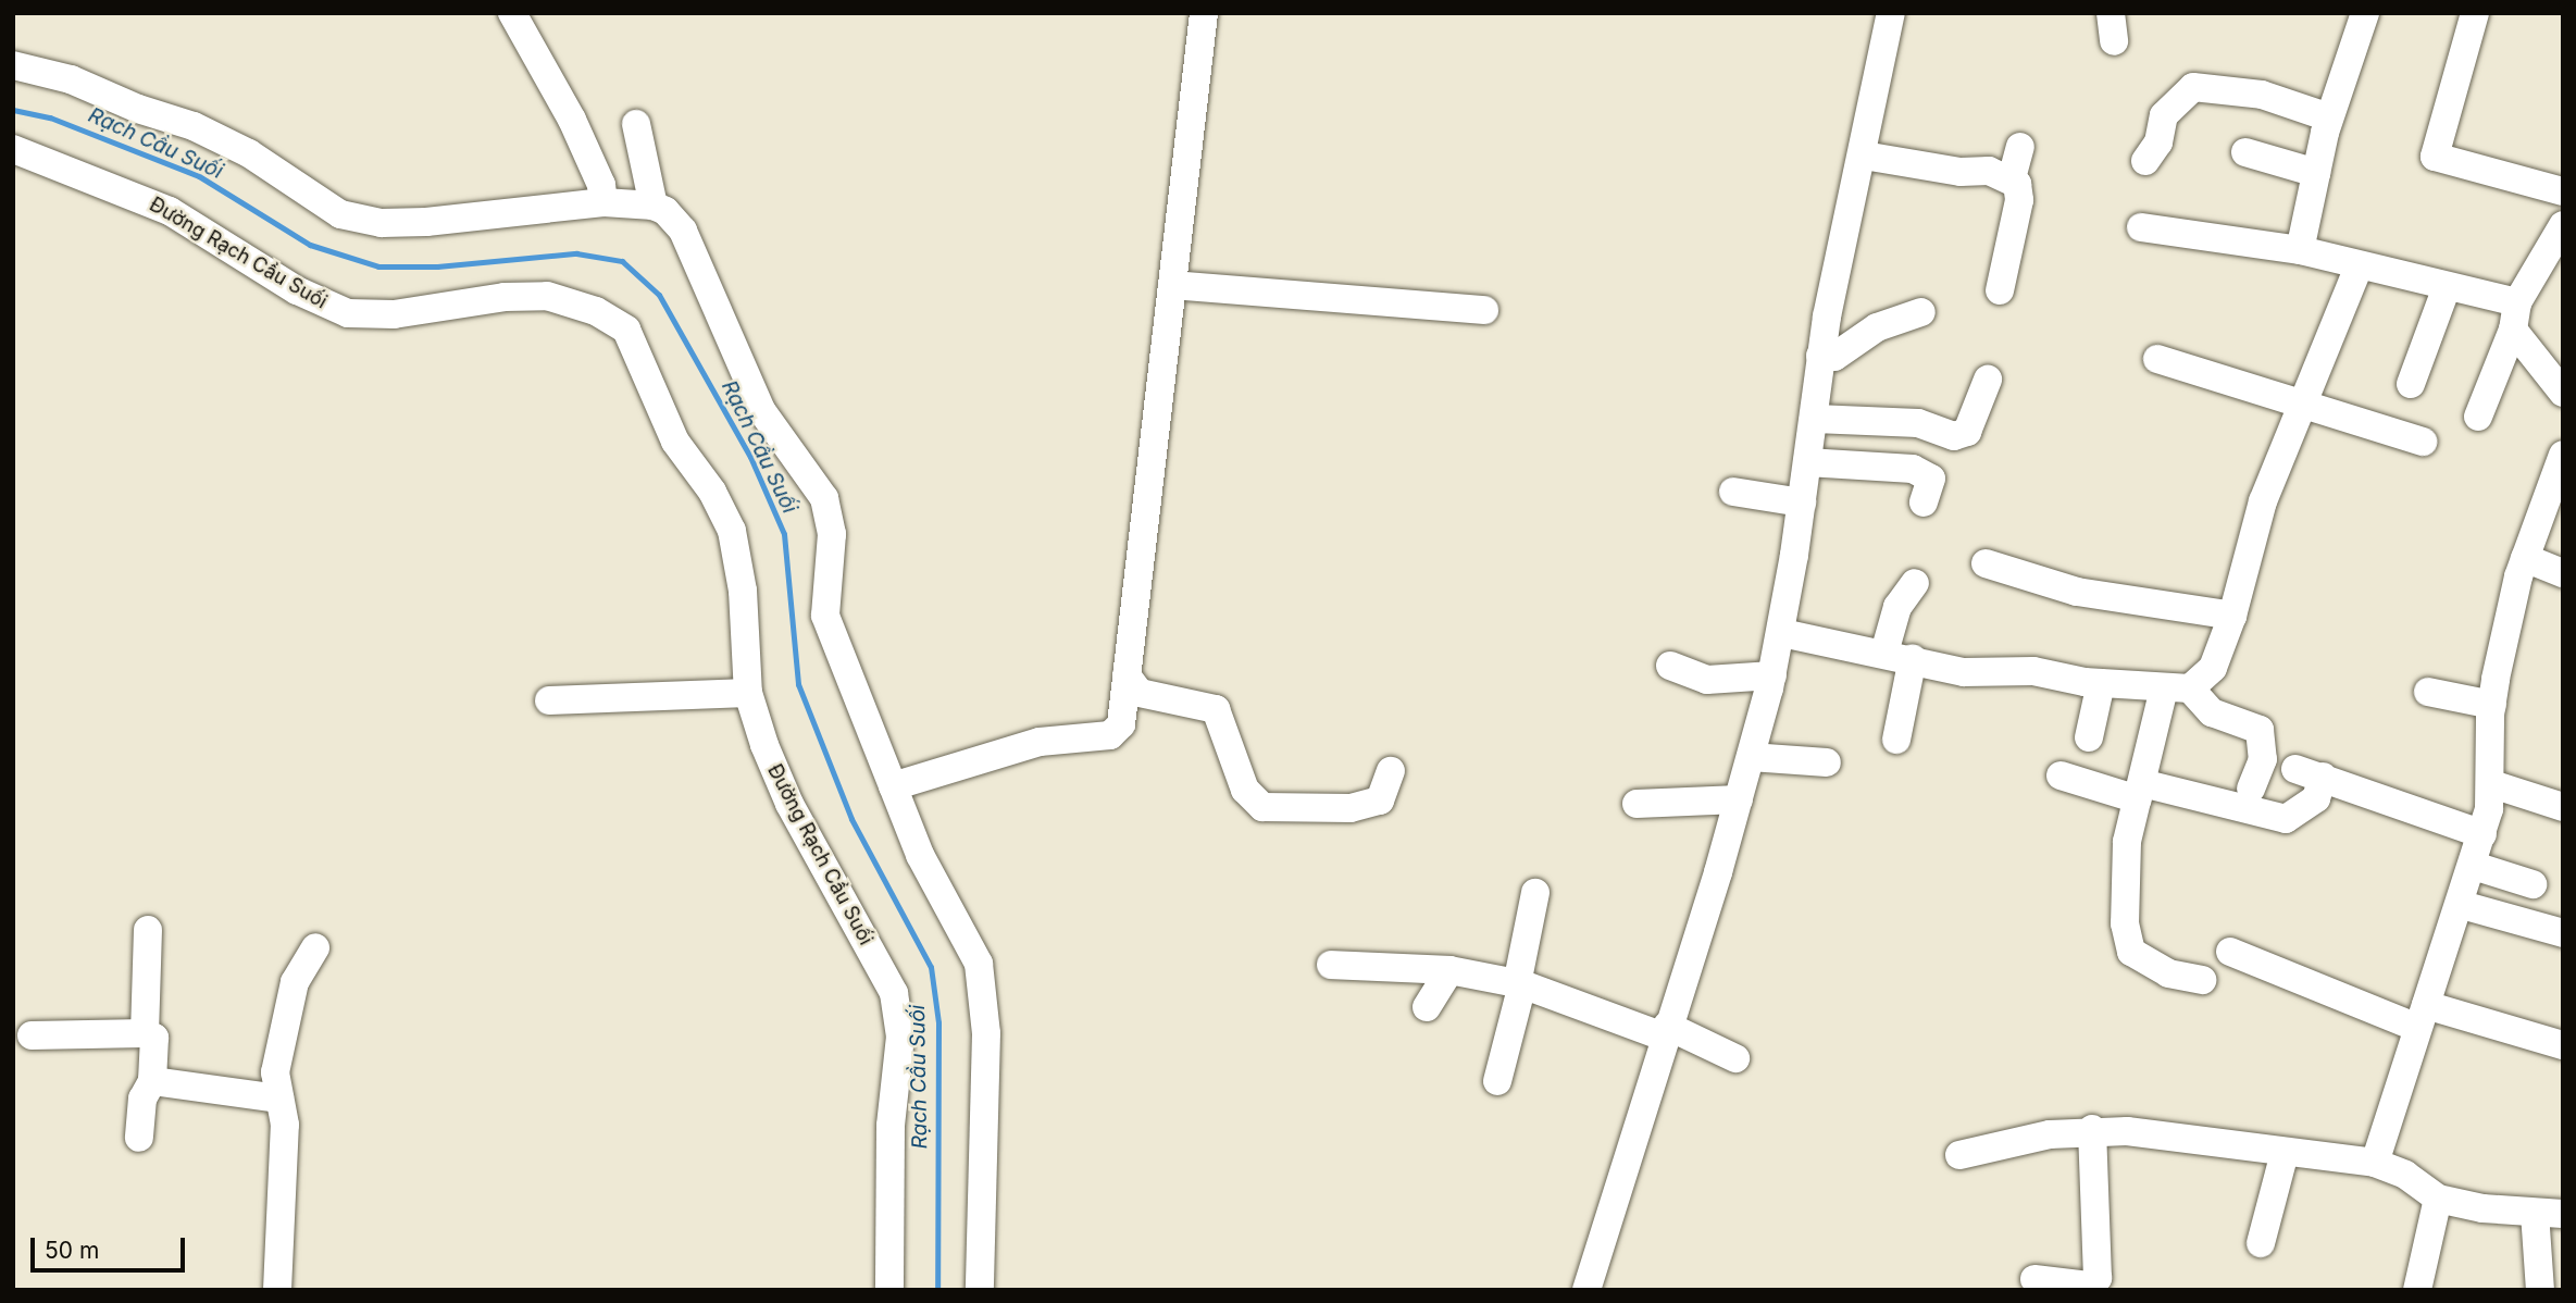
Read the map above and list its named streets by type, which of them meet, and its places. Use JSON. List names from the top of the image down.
{
  "streets": {
    "street": ["Đường Rạch Cầu Suối"]
  },
  "water": ["Rạch Cầu Suối"],
  "scale_bar": "50 m"
}
